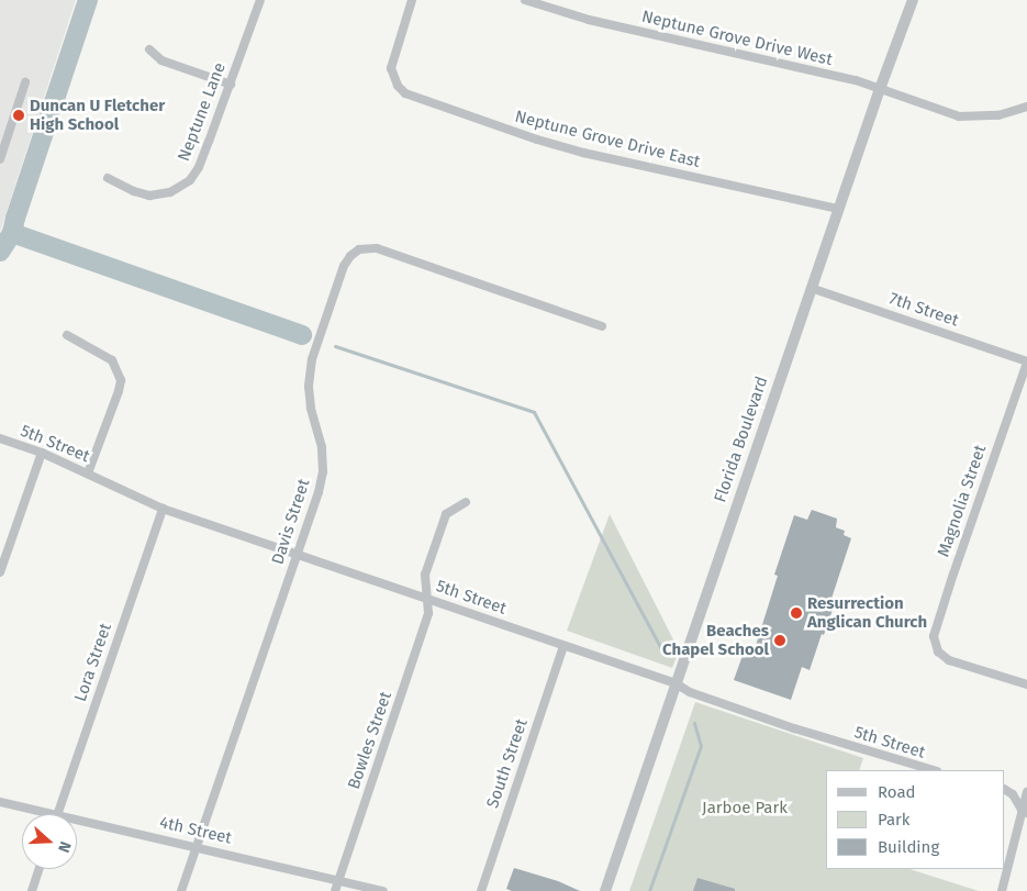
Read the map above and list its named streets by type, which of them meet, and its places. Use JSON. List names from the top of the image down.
{
  "streets": {
    "street": [
      "Neptune Grove Drive West",
      "Neptune Lane",
      "Neptune Grove Drive East",
      "7th Street",
      "Florida Boulevard",
      "5th Street",
      "Magnolia Street",
      "Davis Street",
      "Lora Street",
      "Bowles Street",
      "South Street",
      "4th Street"
    ]
  },
  "crossings": [
    ["Neptune Grove Drive West", "Florida Boulevard"],
    ["Neptune Grove Drive East", "Florida Boulevard"],
    ["7th Street", "Florida Boulevard"],
    ["7th Street", "Magnolia Street"],
    ["Florida Boulevard", "5th Street"],
    ["5th Street", "Davis Street"],
    ["5th Street", "Lora Street"],
    ["5th Street", "Bowles Street"],
    ["5th Street", "South Street"],
    ["Davis Street", "4th Street"],
    ["Bowles Street", "4th Street"]
  ],
  "parks": ["Jarboe Park"],
  "places": ["Duncan U Fletcher High School", "Resurrection Anglican Church", "Beaches Chapel School"],
  "legend": ["Road", "Park", "Building"],
  "north": "right"
}
